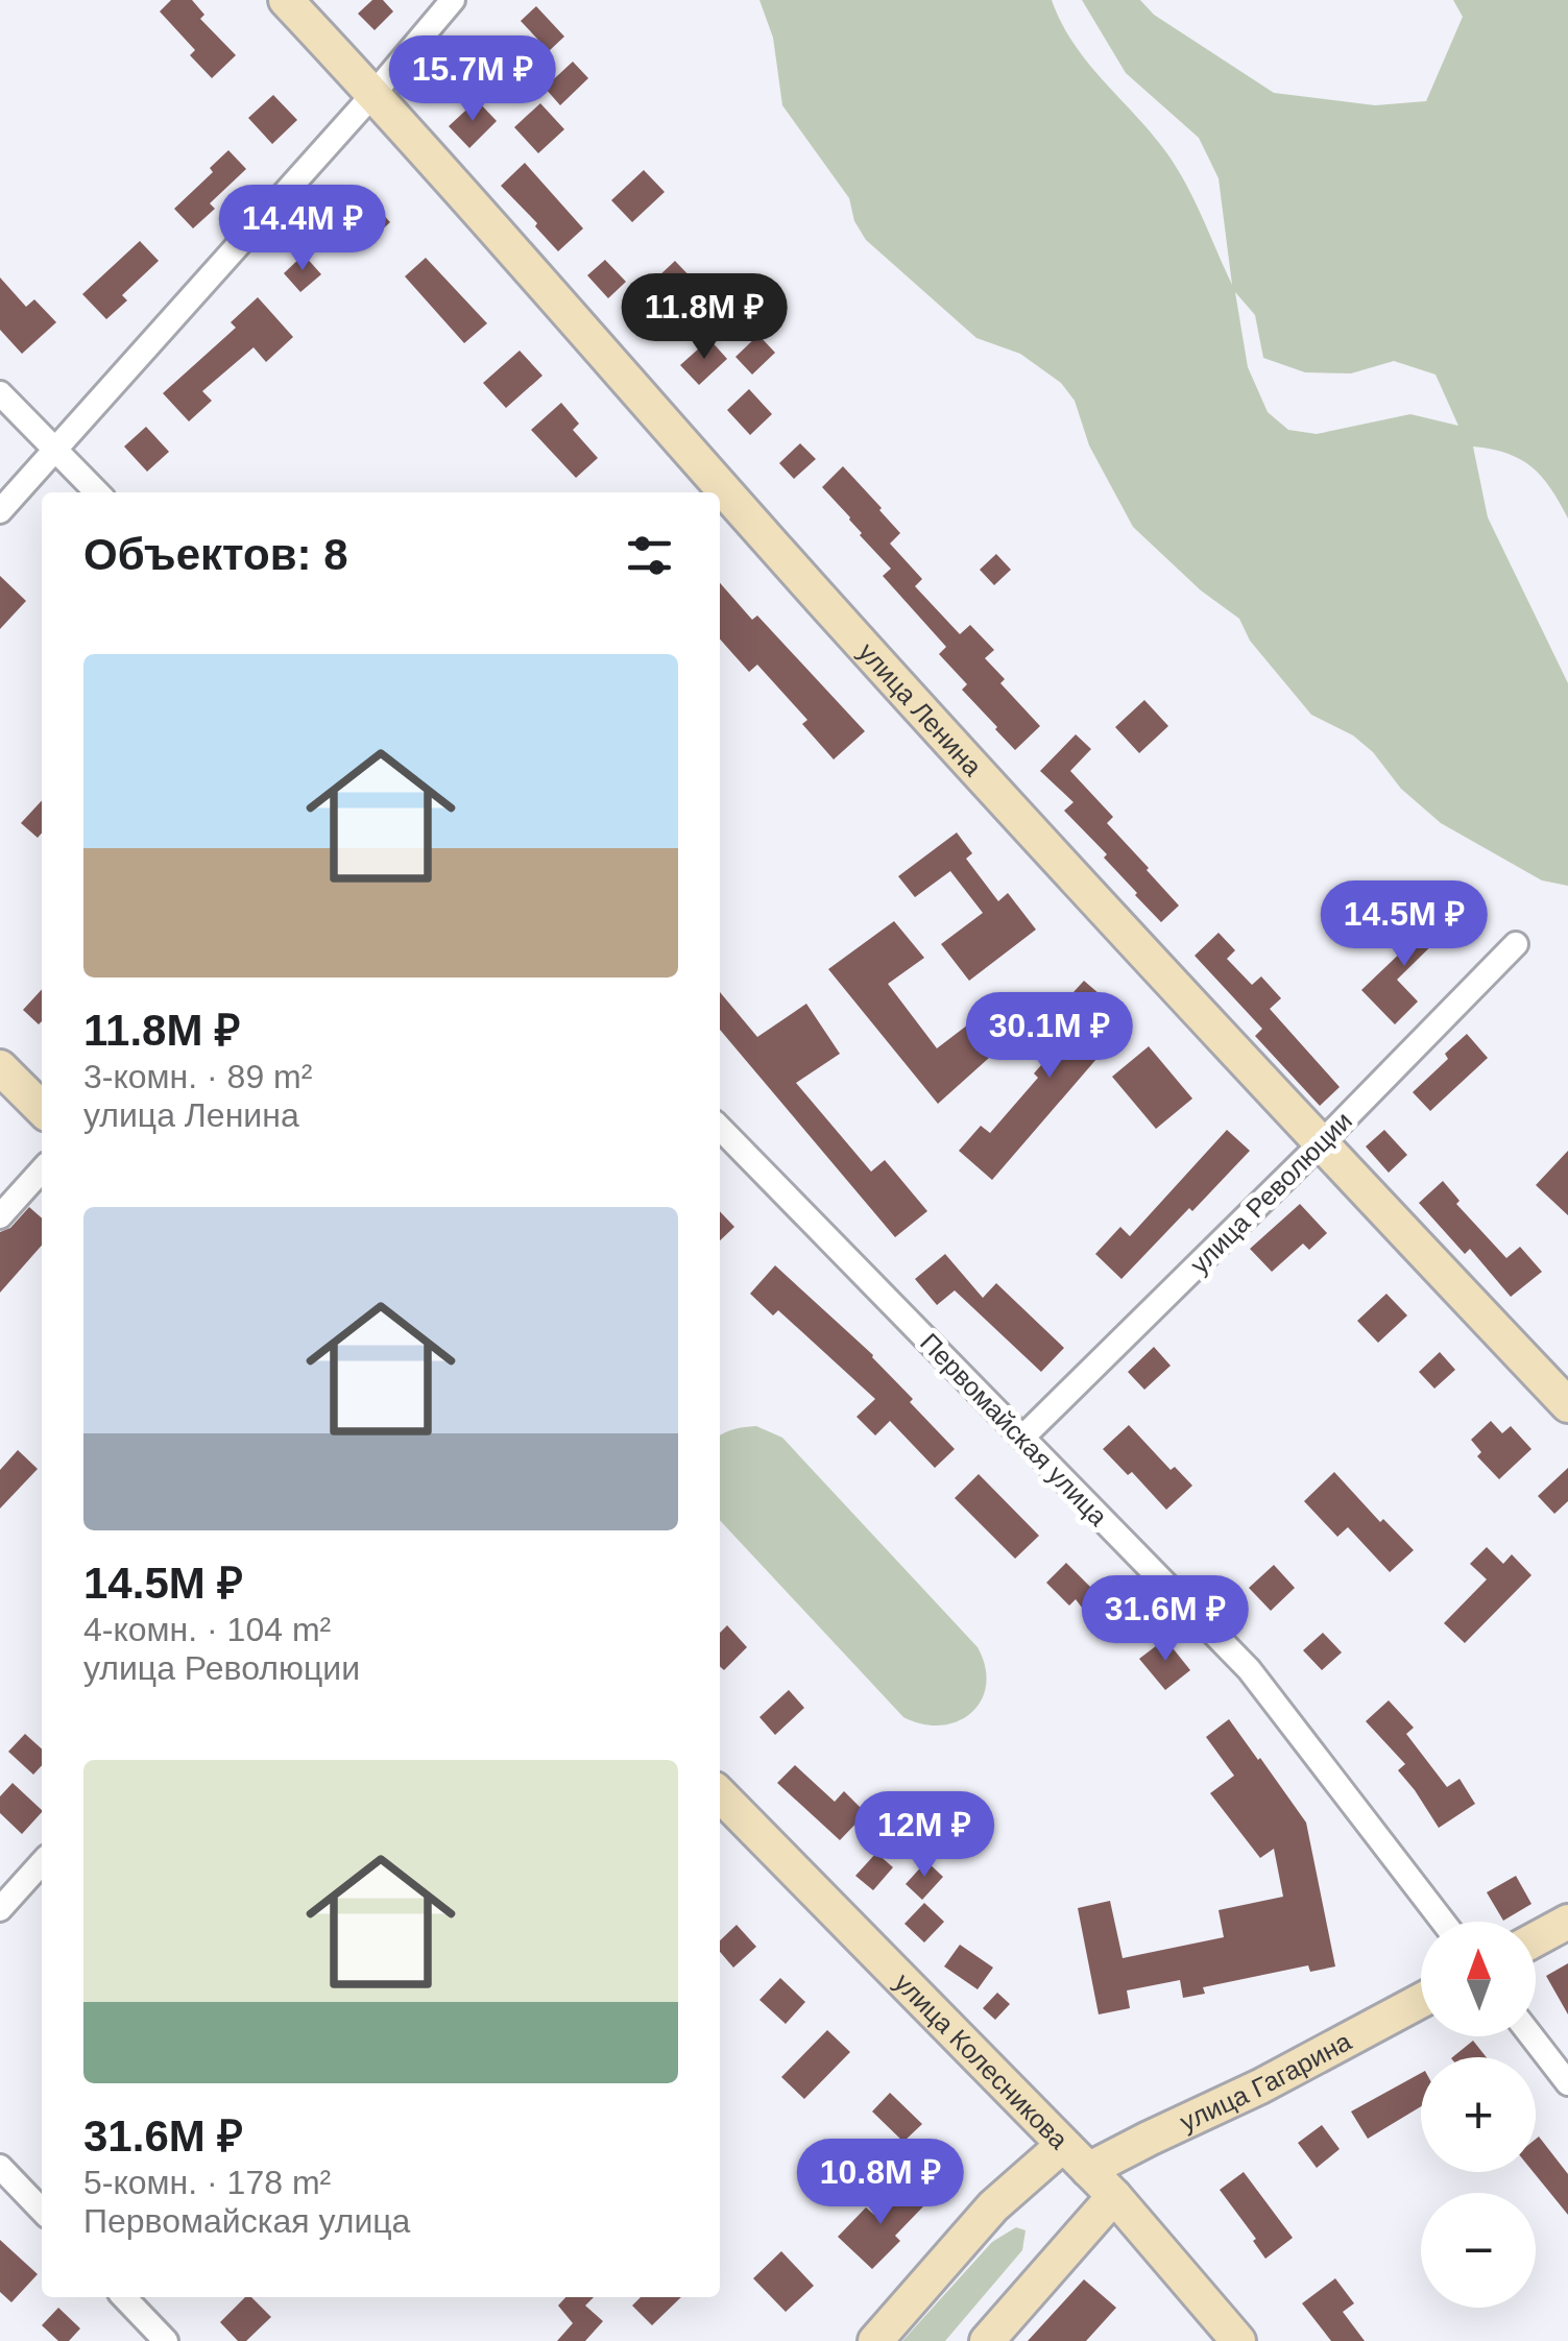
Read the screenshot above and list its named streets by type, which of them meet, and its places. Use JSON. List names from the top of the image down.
{
  "streets": {
    "street": [
      "улица Ленина",
      "улица Революции",
      "Первомайская улица",
      "улица Колесникова",
      "улица Гагарина"
    ]
  },
  "crossings": [
    ["улица Ленина", "улица Революции"],
    ["улица Революции", "Первомайская улица"],
    ["улица Колесникова", "улица Гагарина"]
  ],
  "north": "top",
  "page": {
    "price": [
      "15.7M ₽",
      "14.4M ₽",
      "11.8M ₽",
      "14.5M ₽",
      "30.1M ₽",
      "31.6M ₽",
      "12M ₽",
      "10.8M ₽"
    ],
    "heading": "Объектов: 8",
    "list": [
      {
        "name": "11.8M ₽",
        "note": "3-комн. · 89 m² · улица Ленина"
      },
      {
        "name": "14.5M ₽",
        "note": "4-комн. · 104 m² · улица Революции"
      },
      {
        "name": "31.6M ₽",
        "note": "5-комн. · 178 m² · Первомайская улица"
      }
    ],
    "map_buttons": ["+", "−"]
  }
}
